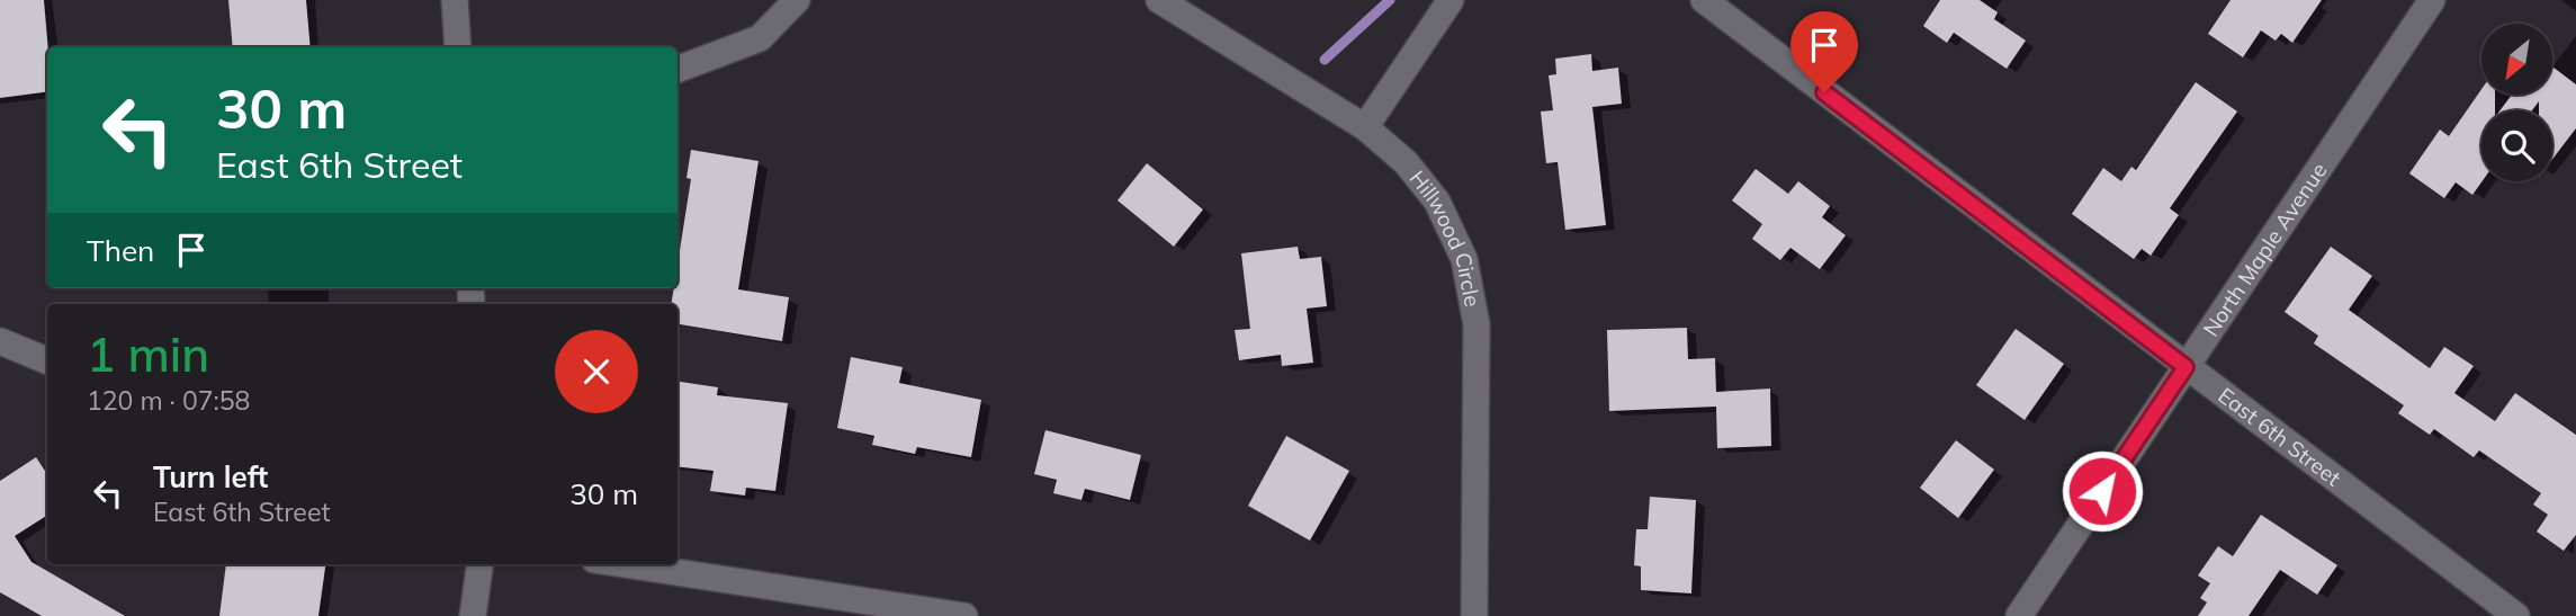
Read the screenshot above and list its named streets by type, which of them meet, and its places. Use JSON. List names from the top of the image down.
{
  "streets": {
    "street": ["Hillwood Circle", "North Maple Avenue", "East 6th Street"]
  },
  "crossings": [
    ["North Maple Avenue", "East 6th Street"]
  ],
  "north": "bottom left",
  "page": {
    "turn": ["30 m", "East 6th Street"],
    "then": "Then",
    "heading": ["1 min", "120 m · 07:58"],
    "list": [
      {
        "name": "Turn left",
        "note": "East 6th Street",
        "value": "30 m"
      }
    ]
  }
}
